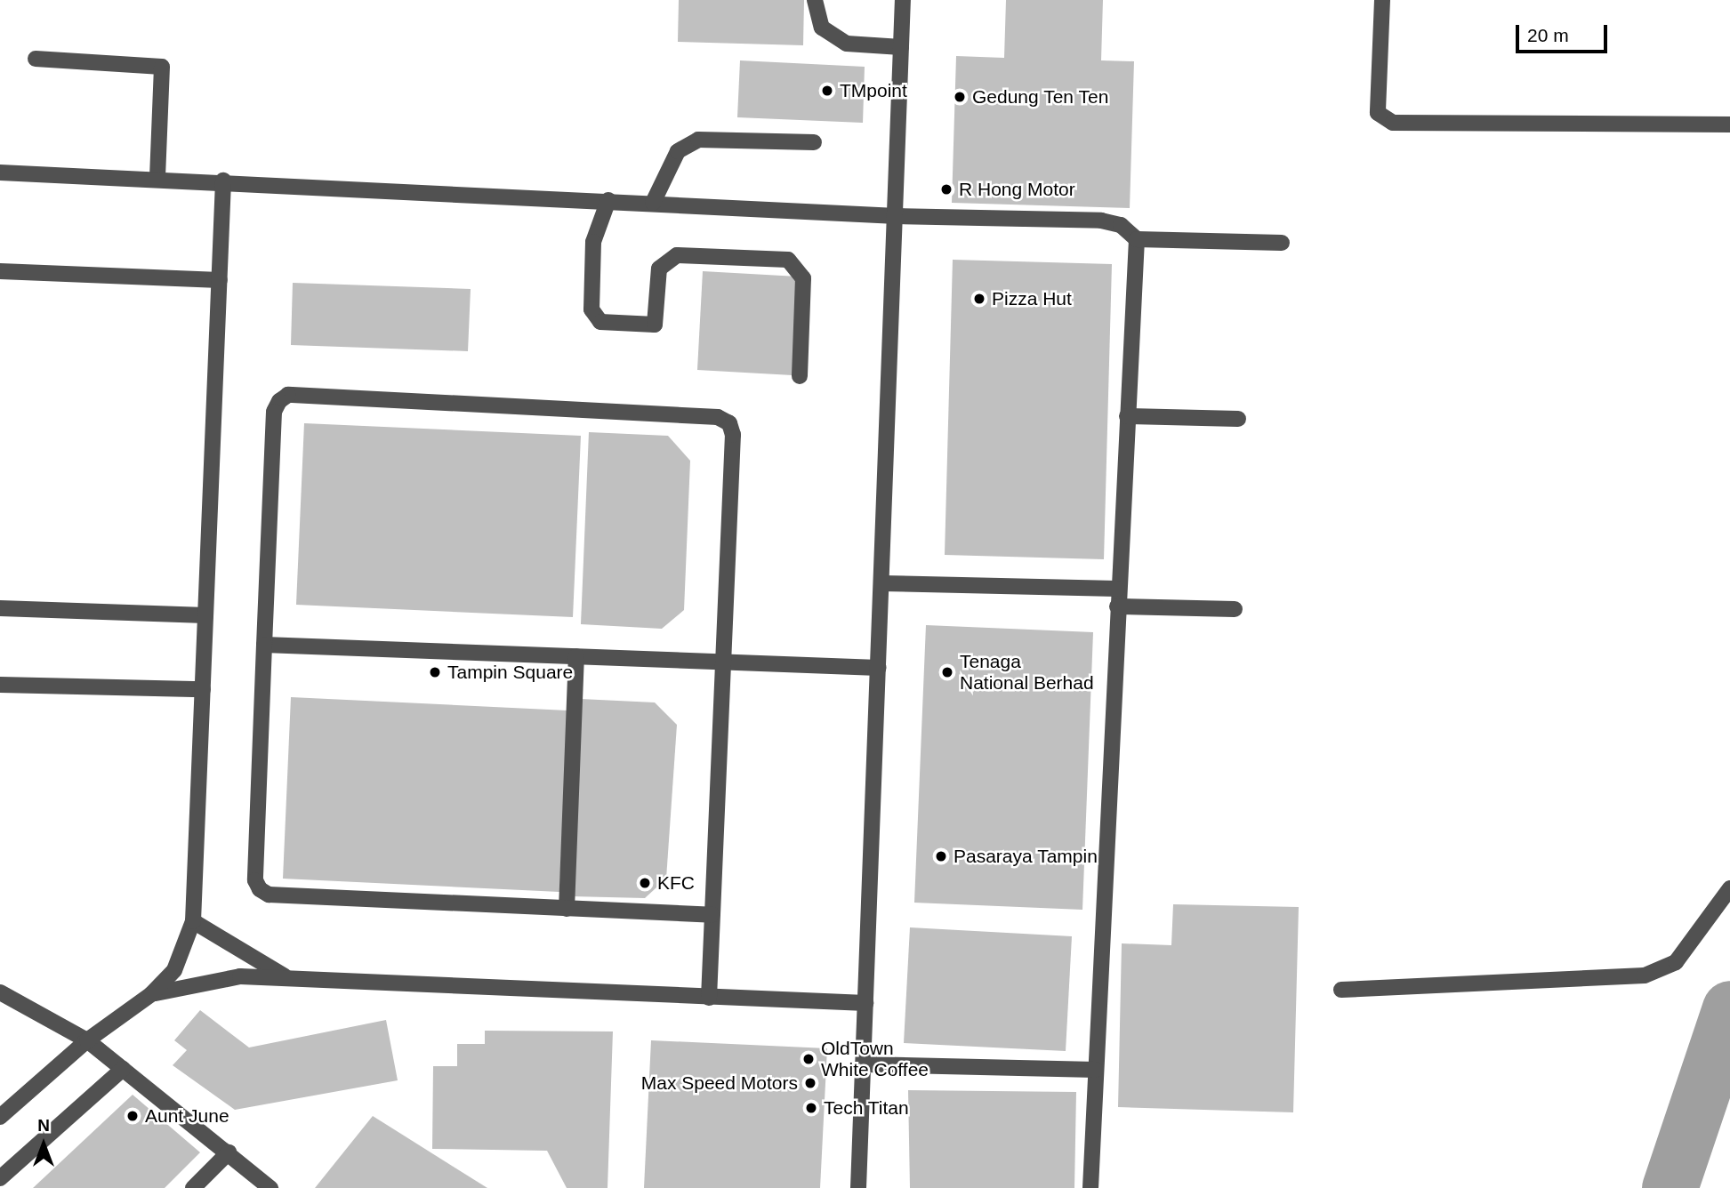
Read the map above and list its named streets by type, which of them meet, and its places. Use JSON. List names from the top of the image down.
{
  "places": [
    "TMpoint",
    "Gedung Ten Ten",
    "R Hong Motor",
    "Pizza Hut",
    "Tampin Square",
    "Tenaga National Berhad",
    "Pasaraya Tampin",
    "KFC",
    "OldTown White Coffee",
    "Max Speed Motors",
    "Tech Titan",
    "Aunt June"
  ],
  "scale_bar": "20 m",
  "north": "top"
}
